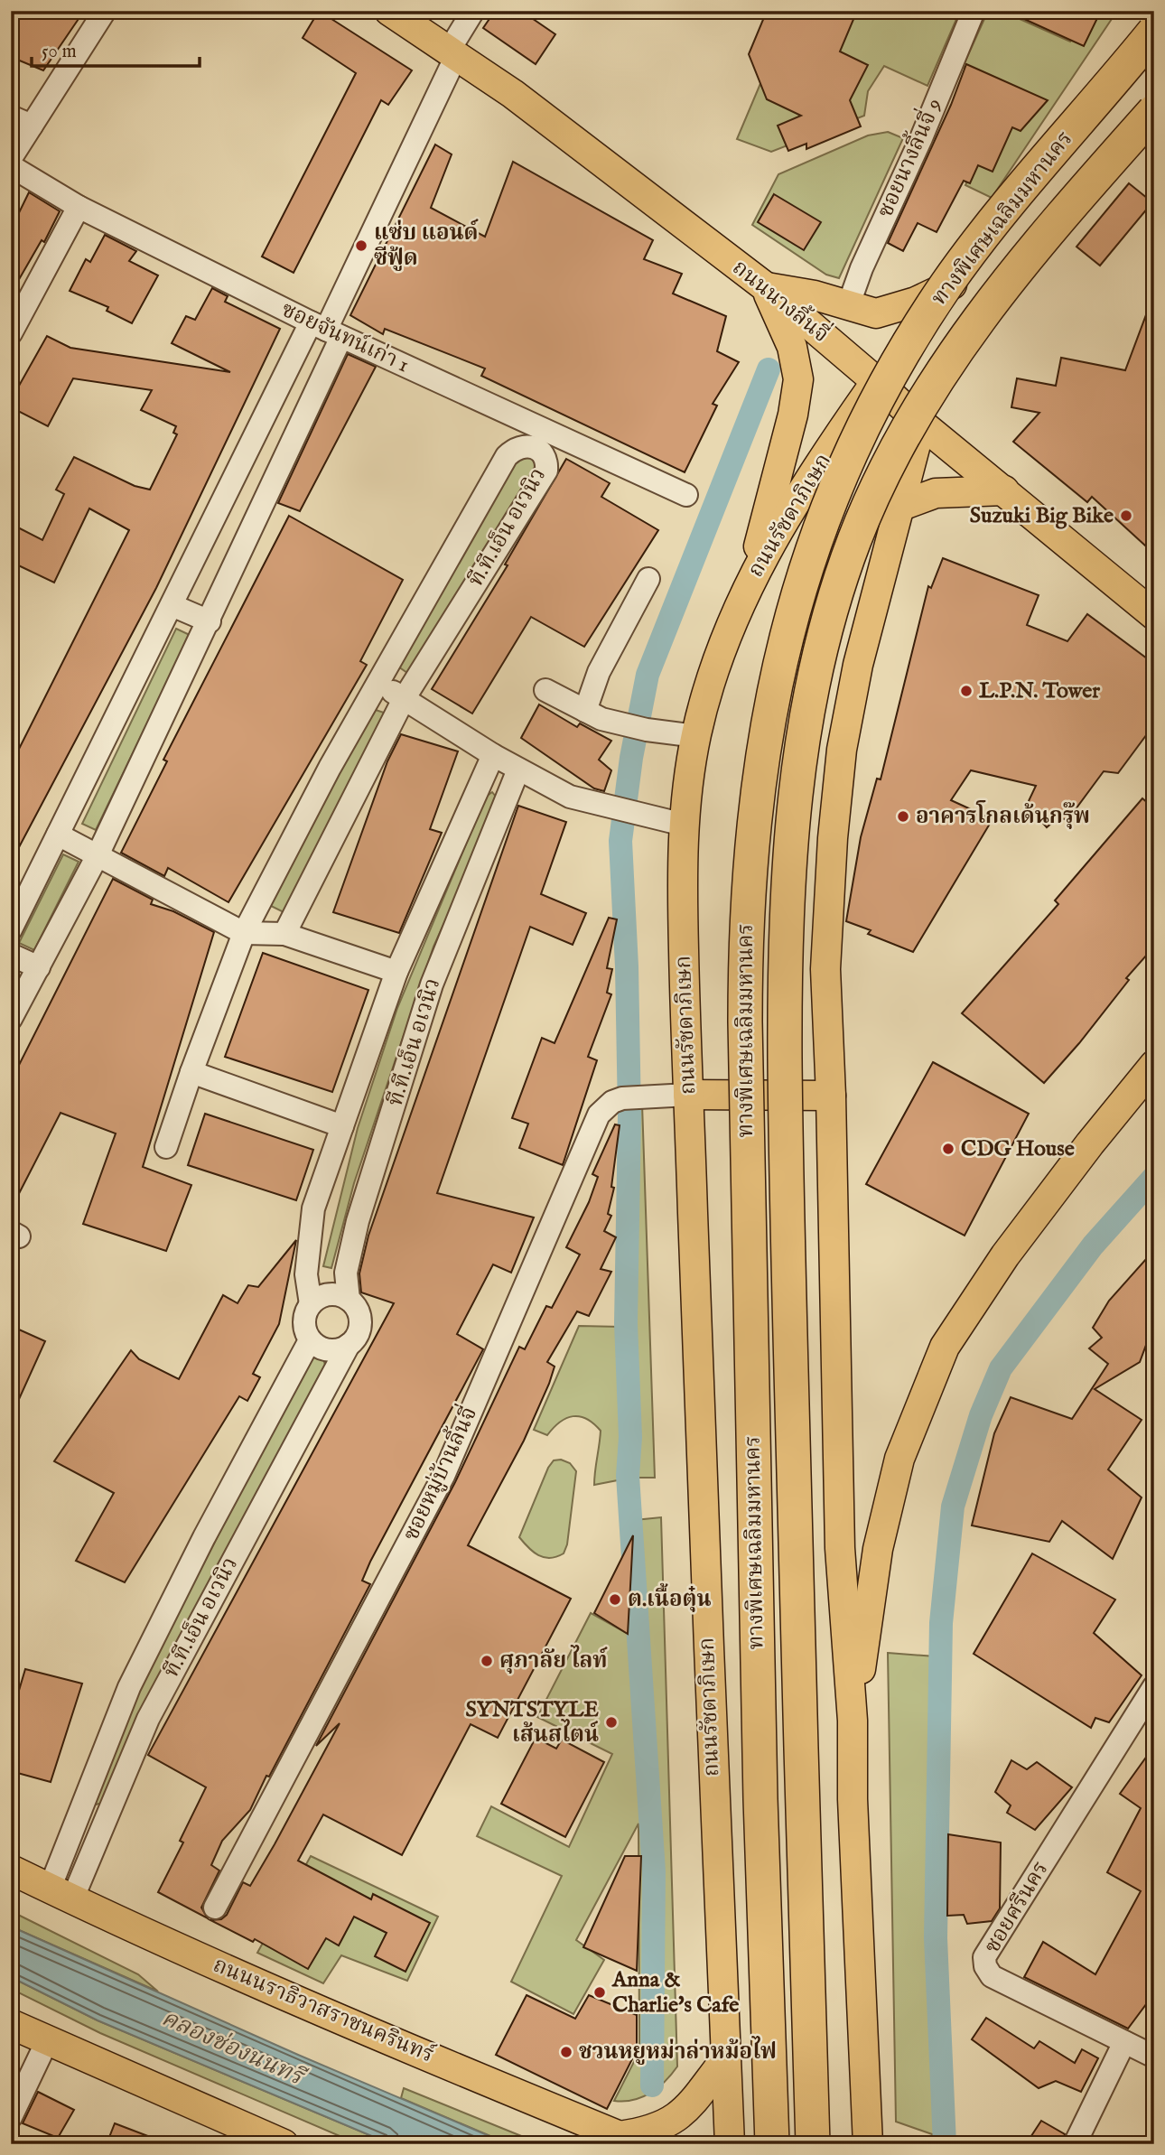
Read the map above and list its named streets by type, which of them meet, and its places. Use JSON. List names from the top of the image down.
{
  "streets": {
    "highway": ["ทางพิเศษเฉลิมมหานคร"],
    "main road": ["ถนนนางลิ้นจี่", "ถนนรัชดาภิเษก", "ถนนนราธิวาสราชนครินทร์"],
    "street": [
      "ซอยนางลิ้นจี่ 9",
      "ซอยจันทน์เก่า 1",
      "ที.ที.เอ็น อเวนิว",
      "ซอยหมู่บ้านลิ้นจี่",
      "ซอยศรีนคร"
    ]
  },
  "crossings": [
    ["ถนนนางลิ้นจี่", "ถนนรัชดาภิเษก"],
    ["ถนนรัชดาภิเษก", "ซอยหมู่บ้านลิ้นจี่"],
    ["ที.ที.เอ็น อเวนิว", "ถนนนราธิวาสราชนครินทร์"]
  ],
  "water": ["คลองช่องนนทรี"],
  "places": [
    "แซ่บ แอนด์ ซีฟู้ด",
    "Suzuki Big Bike",
    "L.P.N. Tower",
    "อาคารโกลเด้นกรุ๊พ",
    "CDG House",
    "ต.เนื้อตุ๋น",
    "ศุภาลัย ไลท์",
    "SYNTSTYLE เส้นสไตน์",
    "Anna & Charlie's Cafe",
    "ชวนหยูหม่าล่าหม้อไฟ"
  ],
  "scale_bar": "50 m"
}
